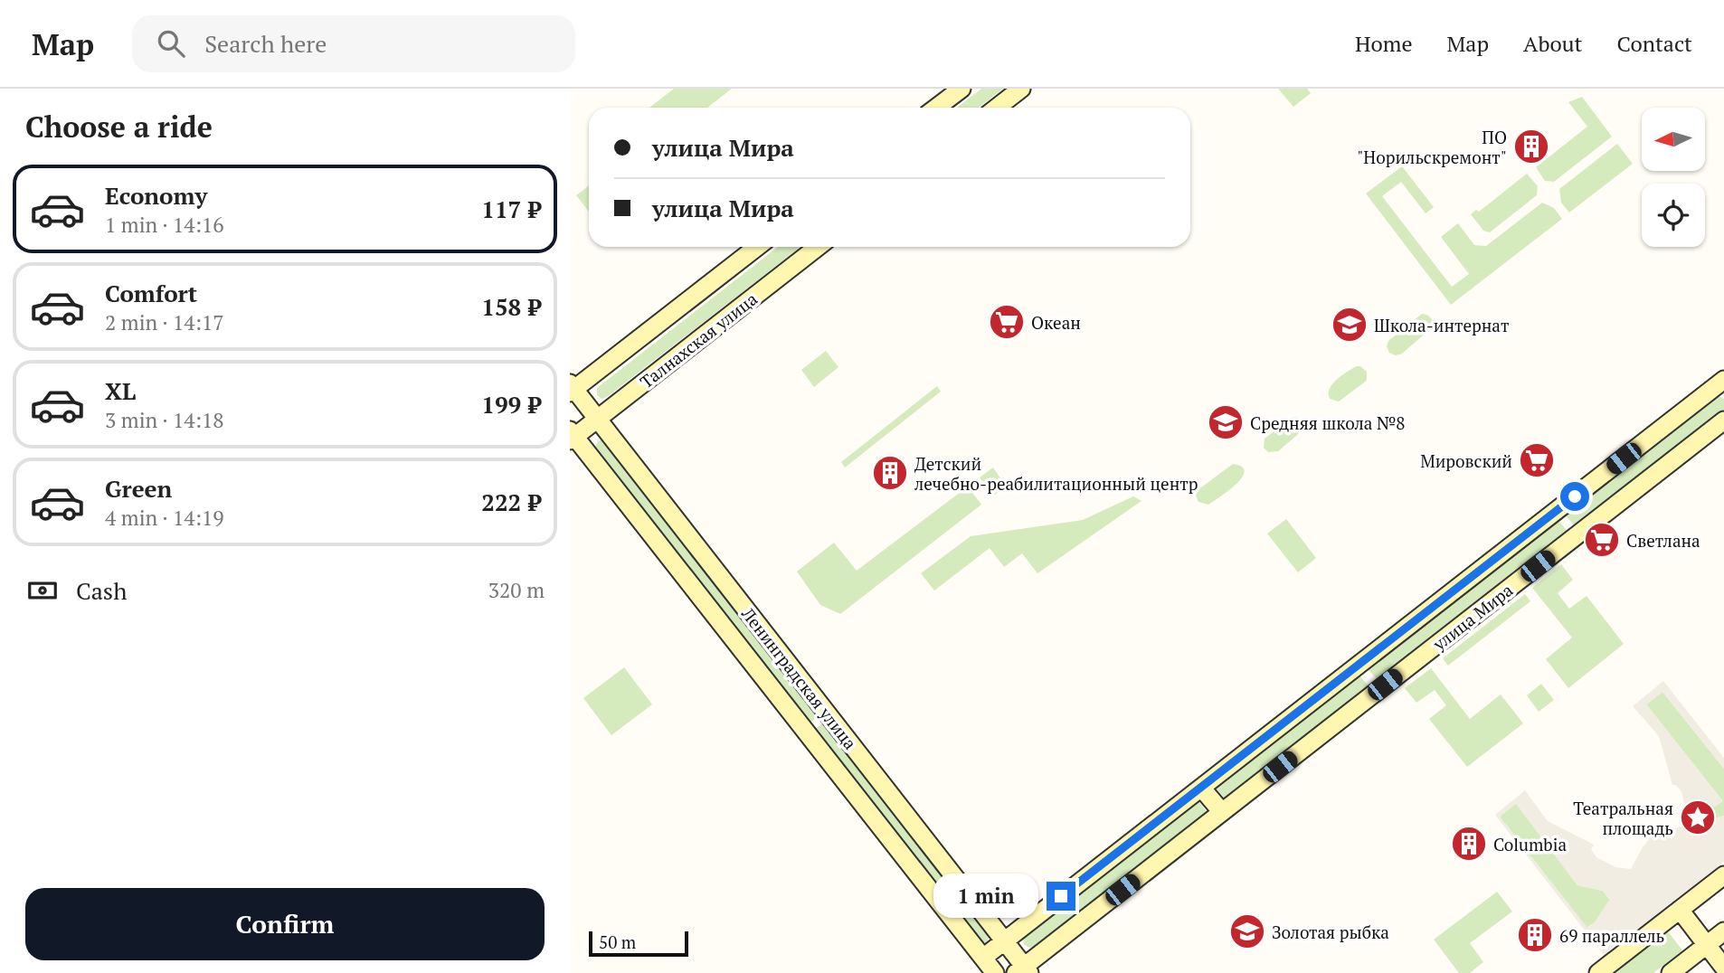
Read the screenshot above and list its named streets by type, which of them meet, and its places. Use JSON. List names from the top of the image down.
{
  "streets": {
    "street": ["Талнахская улица", "улица Мира", "Ленинградская улица"]
  },
  "crossings": [
    ["Талнахская улица", "Ленинградская улица"],
    ["улица Мира", "Ленинградская улица"]
  ],
  "places": {
    "building": [
      "ПО \"Норильскремонт\"",
      "Детский лечебно-реабилитационный центр",
      "Columbia",
      "69 параллель"
    ],
    "supermarket": ["Океан", "Мировский", "Светлана"],
    "school or university": ["Школа-интернат", "Средняя школа №8", "Золотая рыбка"],
    "place": ["Театральная площадь"]
  },
  "scale_bar": "50 m",
  "north": "left",
  "page": {
    "header": "Map",
    "search": "Search here",
    "nav": [
      "Home",
      "Map",
      "About",
      "Contact"
    ],
    "heading": "Choose a ride",
    "banner": ["улица Мира", "улица Мира"],
    "list": [
      {
        "name": "Economy",
        "note": "1 min · 14:16",
        "value": "117 ₽"
      },
      {
        "name": "Comfort",
        "note": "2 min · 14:17",
        "value": "158 ₽"
      },
      {
        "name": "XL",
        "note": "3 min · 14:18",
        "value": "199 ₽"
      },
      {
        "name": "Green",
        "note": "4 min · 14:19",
        "value": "222 ₽"
      }
    ],
    "pay": ["Cash", "320 m"],
    "bubble": "1 min",
    "buttons": "Confirm",
    "scale": "50 m"
  }
}
